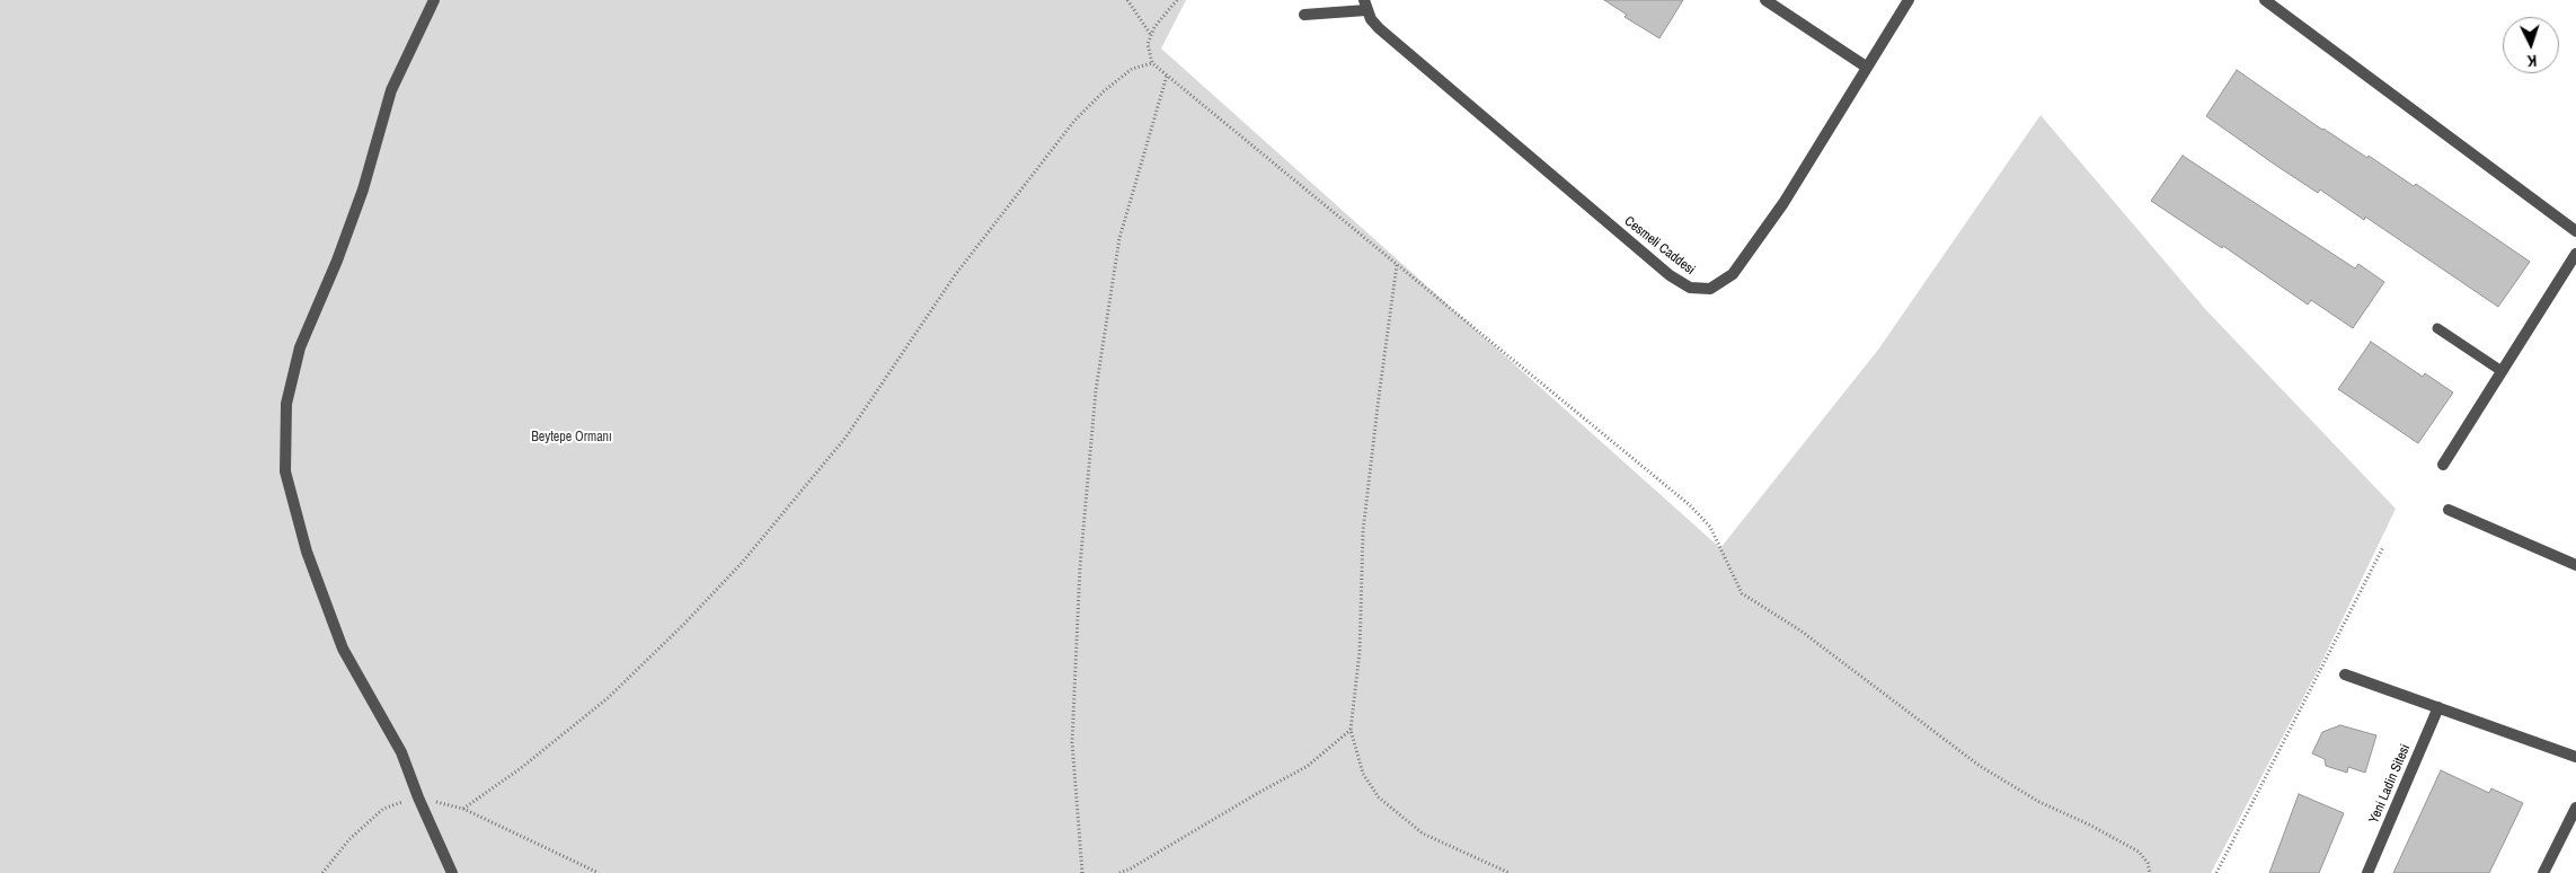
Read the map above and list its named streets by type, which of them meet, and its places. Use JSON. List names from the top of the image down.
{
  "streets": {
    "street": ["Cesmeli Caddesi", "Yeni Ladin Sitesi"]
  },
  "parks": ["Beytepe Ormanı"],
  "north": "bottom"
}
